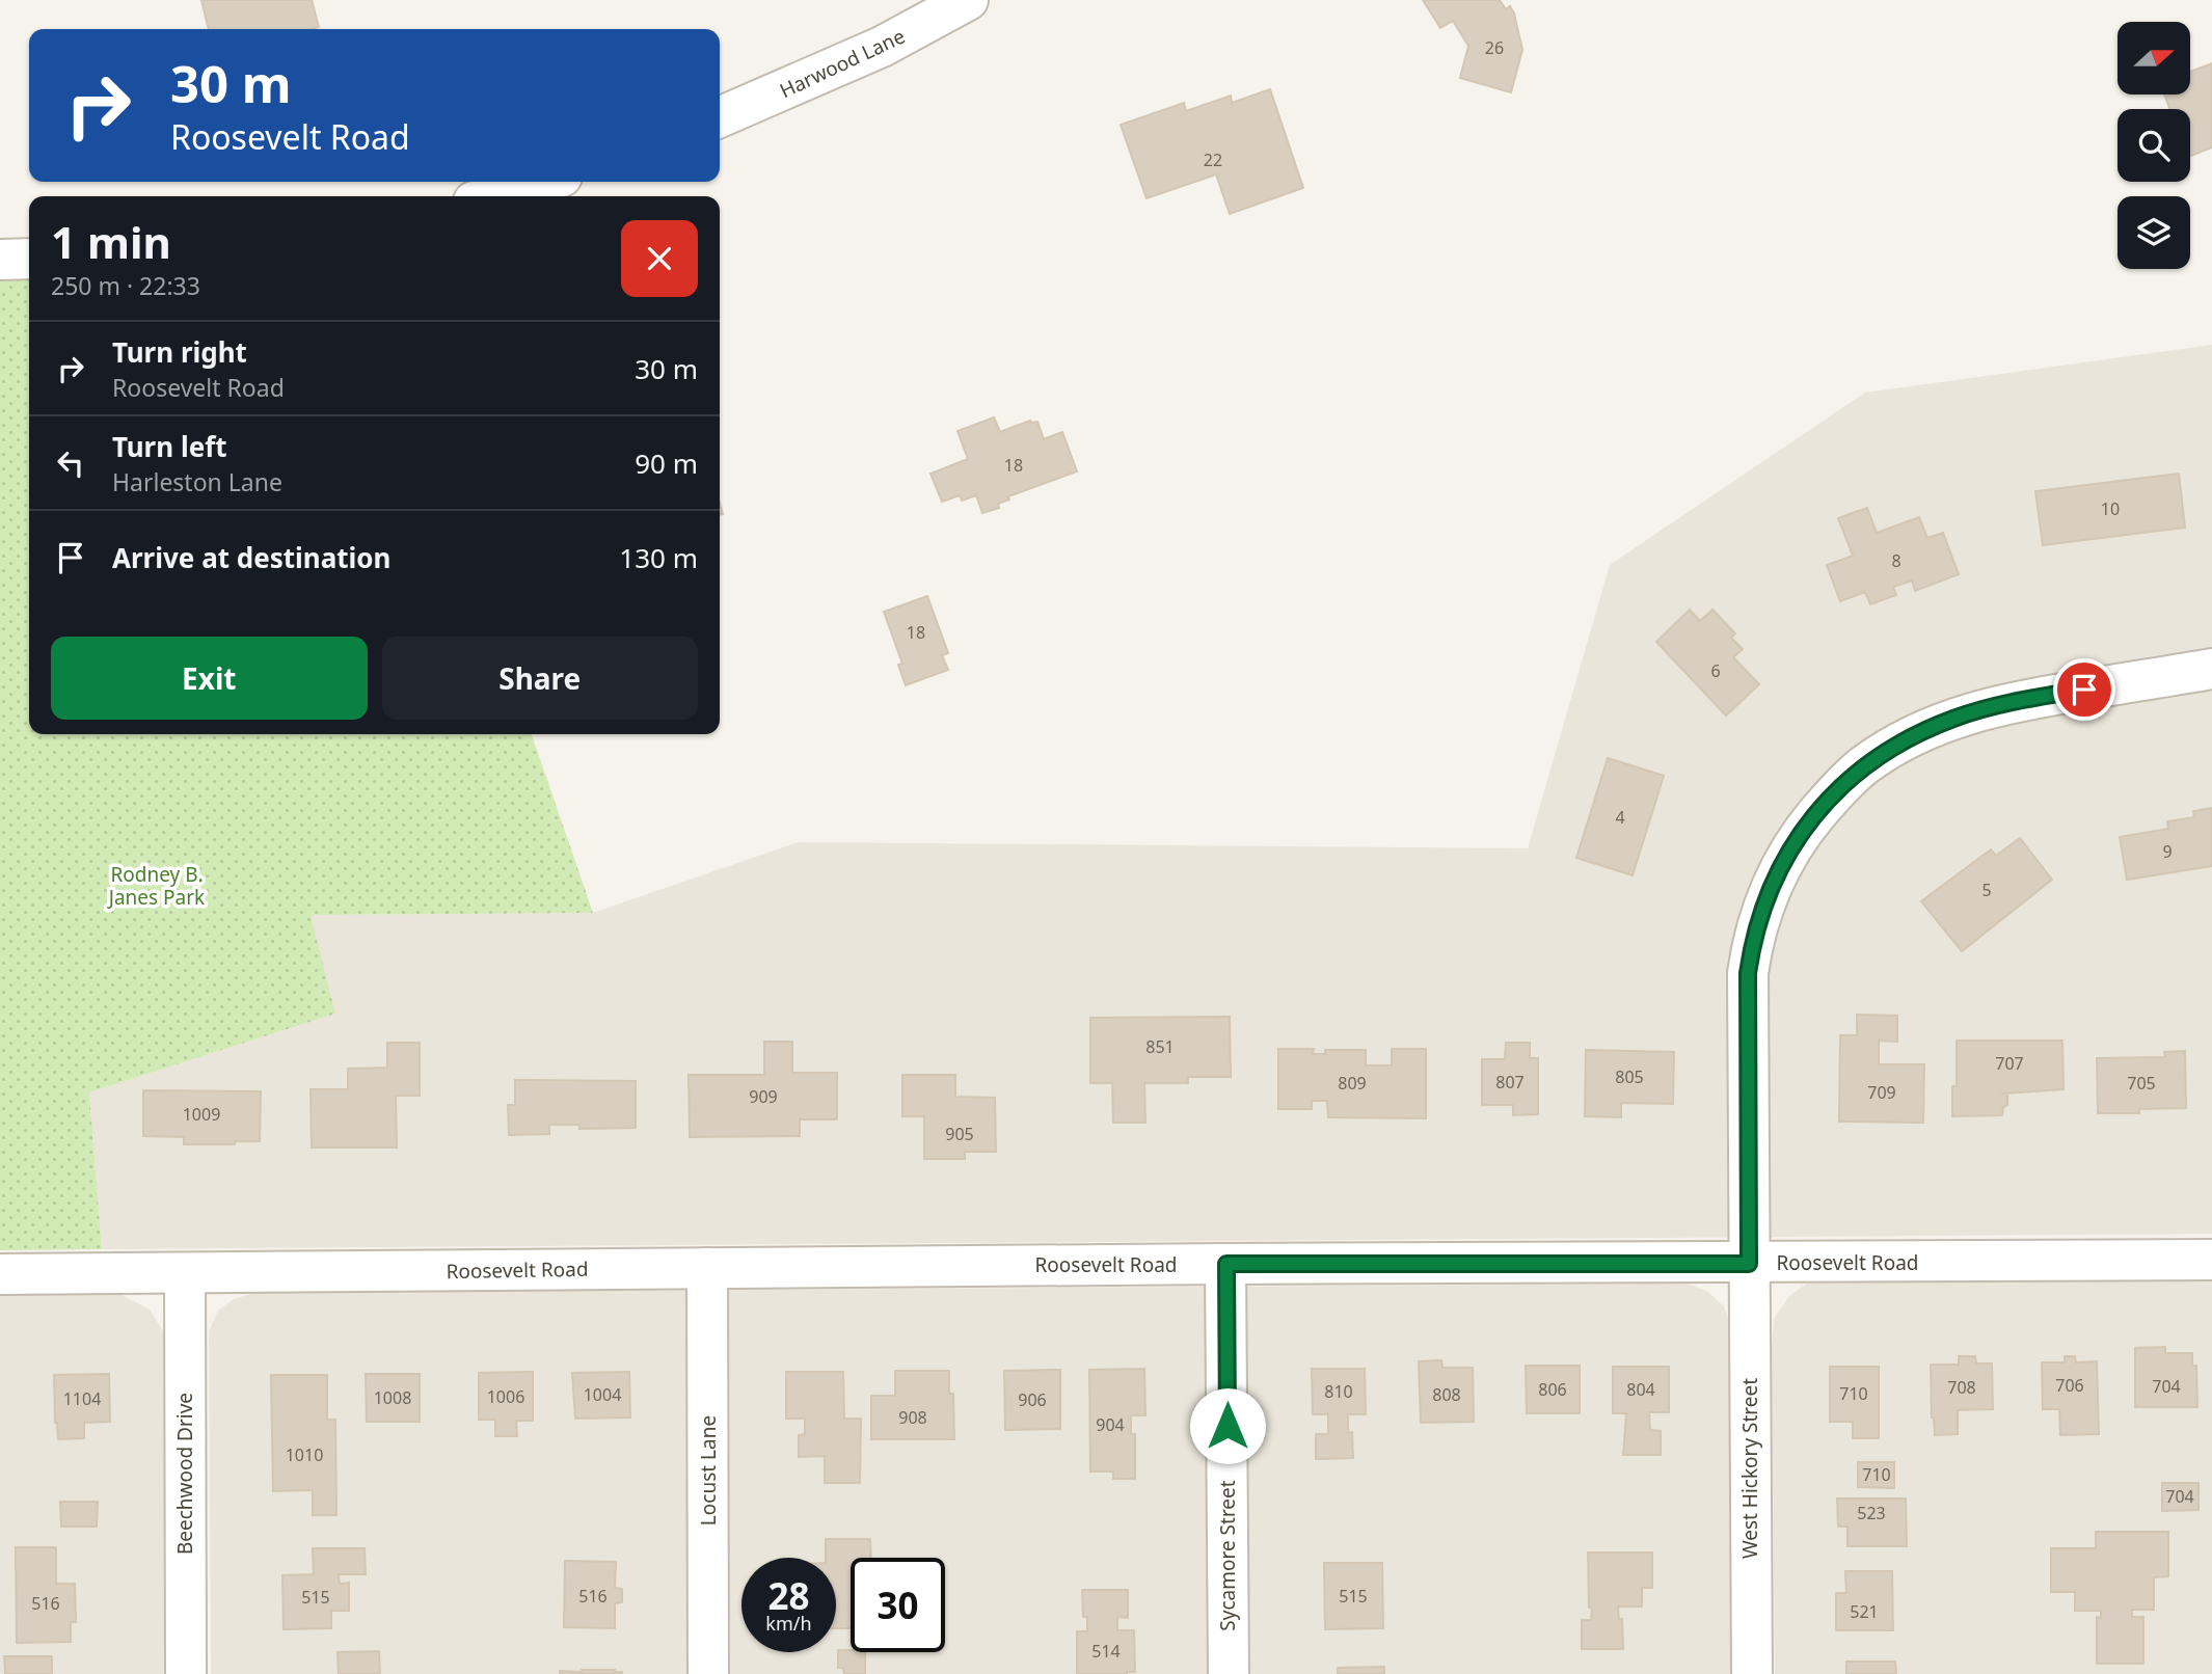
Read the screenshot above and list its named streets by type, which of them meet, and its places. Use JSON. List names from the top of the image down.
{
  "streets": {
    "street": [
      "Harwood Lane",
      "Roosevelt Road",
      "West Hickory Street",
      "Locust Lane",
      "Beechwood Drive",
      "Sycamore Street"
    ]
  },
  "crossings": [
    ["Roosevelt Road", "West Hickory Street"],
    ["Roosevelt Road", "Locust Lane"],
    ["Roosevelt Road", "Beechwood Drive"],
    ["Roosevelt Road", "Sycamore Street"]
  ],
  "parks": ["Rodney B. Janes Park"],
  "house_numbers": [
    "26",
    "22",
    "18",
    "10",
    "8",
    "18",
    "6",
    "4",
    "9",
    "5",
    "851",
    "707",
    "805",
    "807",
    "809",
    "705",
    "709",
    "909",
    "1009",
    "905",
    "706",
    "704",
    "708",
    "806",
    "804",
    "810",
    "710",
    "1004",
    "808",
    "1006",
    "1008",
    "1104",
    "906",
    "908",
    "904",
    "1010",
    "710",
    "704",
    "523",
    "516",
    "515",
    "515",
    "516",
    "521",
    "514"
  ],
  "north": "right",
  "page": {
    "turn": ["30 m", "Roosevelt Road"],
    "heading": ["1 min", "250 m · 22:33"],
    "list": [
      {
        "name": "Turn right",
        "note": "Roosevelt Road",
        "value": "30 m"
      },
      {
        "name": "Turn left",
        "note": "Harleston Lane",
        "value": "90 m"
      },
      {
        "name": "Arrive at destination",
        "value": "130 m"
      }
    ],
    "buttons": ["Exit", "Share"],
    "speed": "28 km/h",
    "limit": "30"
  }
}
